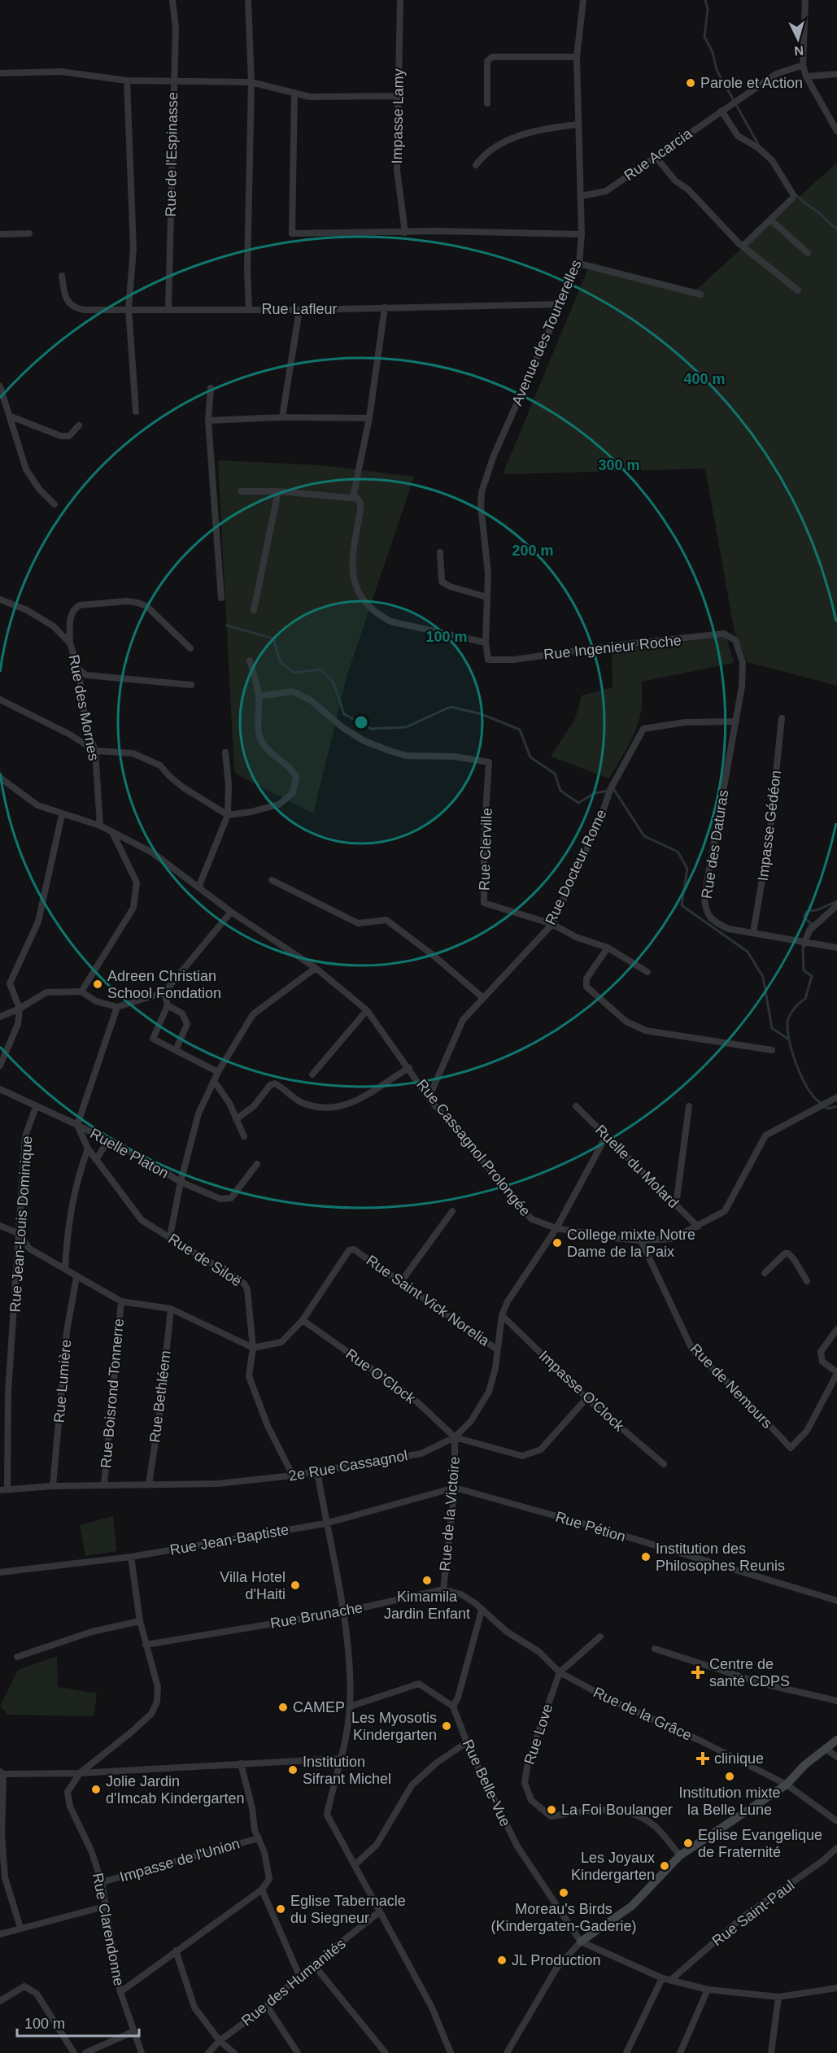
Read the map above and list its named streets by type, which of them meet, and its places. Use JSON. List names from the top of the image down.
{
  "streets": {
    "street": [
      "Impasse Lamy",
      "Rue de l'Espinasse",
      "Rue Acarcia",
      "Rue Lafleur",
      "Avenue des Tourterelles",
      "Rue Ingenieur Roche",
      "Rue des Mornes",
      "Impasse Gédéon",
      "Rue des Daturas",
      "Rue Clerville",
      "Rue Docteur Rome",
      "Rue Cassagnol Prolongée",
      "Ruelle Platon",
      "Ruelle du Molard",
      "Rue Jean-Louis Dominique",
      "Rue de Siloë",
      "Rue Saint Vick Norelia",
      "Rue O'Clock",
      "Rue Lumière",
      "Rue de Nemours",
      "Impasse O'Clock",
      "Rue Boisrond Tonnerre",
      "Rue Bethléem",
      "2e Rue Cassagnol",
      "Rue de la Victoire",
      "Rue Pétion",
      "Rue Jean-Baptiste",
      "Rue Brunache",
      "Rue de la Grâce",
      "Rue Love",
      "Rue Belle-Vue",
      "Impasse de l'Union",
      "Rue Saint-Paul",
      "Rue Clarendonne",
      "Rue des Humanités"
    ]
  },
  "crossings": [
    ["Rue de l'Espinasse", "Rue Lafleur"],
    ["Rue Acarcia", "Avenue des Tourterelles"],
    ["Rue Lafleur", "Avenue des Tourterelles"],
    ["Avenue des Tourterelles", "Rue Ingenieur Roche"],
    ["Rue Ingenieur Roche", "Rue des Daturas"],
    ["Rue des Mornes", "Rue Cassagnol Prolongée"],
    ["Impasse Gédéon", "Rue des Daturas"],
    ["Rue des Daturas", "Rue Docteur Rome"],
    ["Rue Clerville", "Rue Docteur Rome"],
    ["Rue Docteur Rome", "Rue Cassagnol Prolongée"],
    ["Rue Cassagnol Prolongée", "Ruelle du Molard"],
    ["Rue Cassagnol Prolongée", "Rue de Nemours"],
    ["Rue Cassagnol Prolongée", "2e Rue Cassagnol"],
    ["Ruelle Platon", "Rue Jean-Louis Dominique"],
    ["Ruelle Platon", "Rue de Siloë"],
    ["Ruelle du Molard", "2e Rue Cassagnol"],
    ["Rue Jean-Louis Dominique", "2e Rue Cassagnol"],
    ["Rue de Siloë", "Rue Saint Vick Norelia"],
    ["Rue de Siloë", "2e Rue Cassagnol"],
    ["Rue Saint Vick Norelia", "Rue O'Clock"],
    ["Rue Saint Vick Norelia", "2e Rue Cassagnol"],
    ["Rue O'Clock", "2e Rue Cassagnol"],
    ["Rue O'Clock", "Rue de la Victoire"],
    ["Rue Lumière", "2e Rue Cassagnol"],
    ["Impasse O'Clock", "2e Rue Cassagnol"],
    ["Rue Boisrond Tonnerre", "2e Rue Cassagnol"],
    ["Rue Bethléem", "2e Rue Cassagnol"],
    ["2e Rue Cassagnol", "Rue de la Victoire"],
    ["Rue de la Victoire", "Rue Pétion"],
    ["Rue de la Victoire", "Rue Jean-Baptiste"],
    ["Rue de la Victoire", "Rue Brunache"],
    ["Rue Pétion", "Rue Jean-Baptiste"],
    ["Rue Jean-Baptiste", "Rue Clarendonne"],
    ["Rue Brunache", "Rue Clarendonne"],
    ["Rue de la Grâce", "Rue Love"],
    ["Impasse de l'Union", "Rue Clarendonne"]
  ],
  "places": {
    "other": [
      "Parole et Action",
      "Adreen Christian School Fondation",
      "College mixte Notre Dame de la Paix",
      "Institution des Philosophes Reunis",
      "Kimamila Jardin Enfant",
      "Villa Hotel d'Haiti",
      "CAMEP",
      "Les Myosotis Kindergarten",
      "Institution Sifrant Michel",
      "Institution mixte la Belle Lune",
      "Jolie Jardin d'Imcab Kindergarten",
      "La Foi Boulanger",
      "Eglise Evangelique de Fraternité",
      "Les Joyaux Kindergarten",
      "Moreau's Birds (Kindergaten-Gaderie)",
      "Eglise Tabernacle du Siegneur",
      "JL Production"
    ],
    "health": ["Centre de santé CDPS", "clinique"]
  },
  "scale_bar": "100 m",
  "north": "bottom",
  "rings": [
    "400 m",
    "300 m",
    "200 m",
    "100 m"
  ]
}
